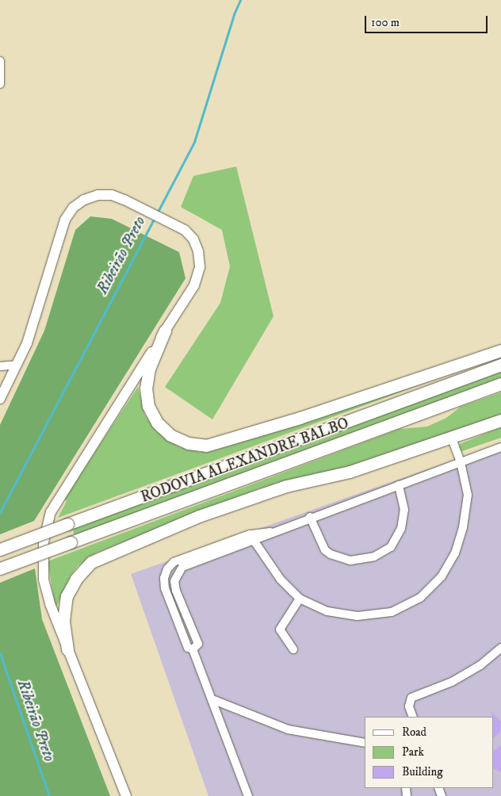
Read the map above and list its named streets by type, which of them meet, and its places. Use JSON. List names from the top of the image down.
{
  "streets": {
    "highway": ["RODOVIA ALEXANDRE BALBO"]
  },
  "water": ["Ribeirão Preto"],
  "legend": ["Road", "Park", "Building"],
  "scale_bar": "100 m"
}
